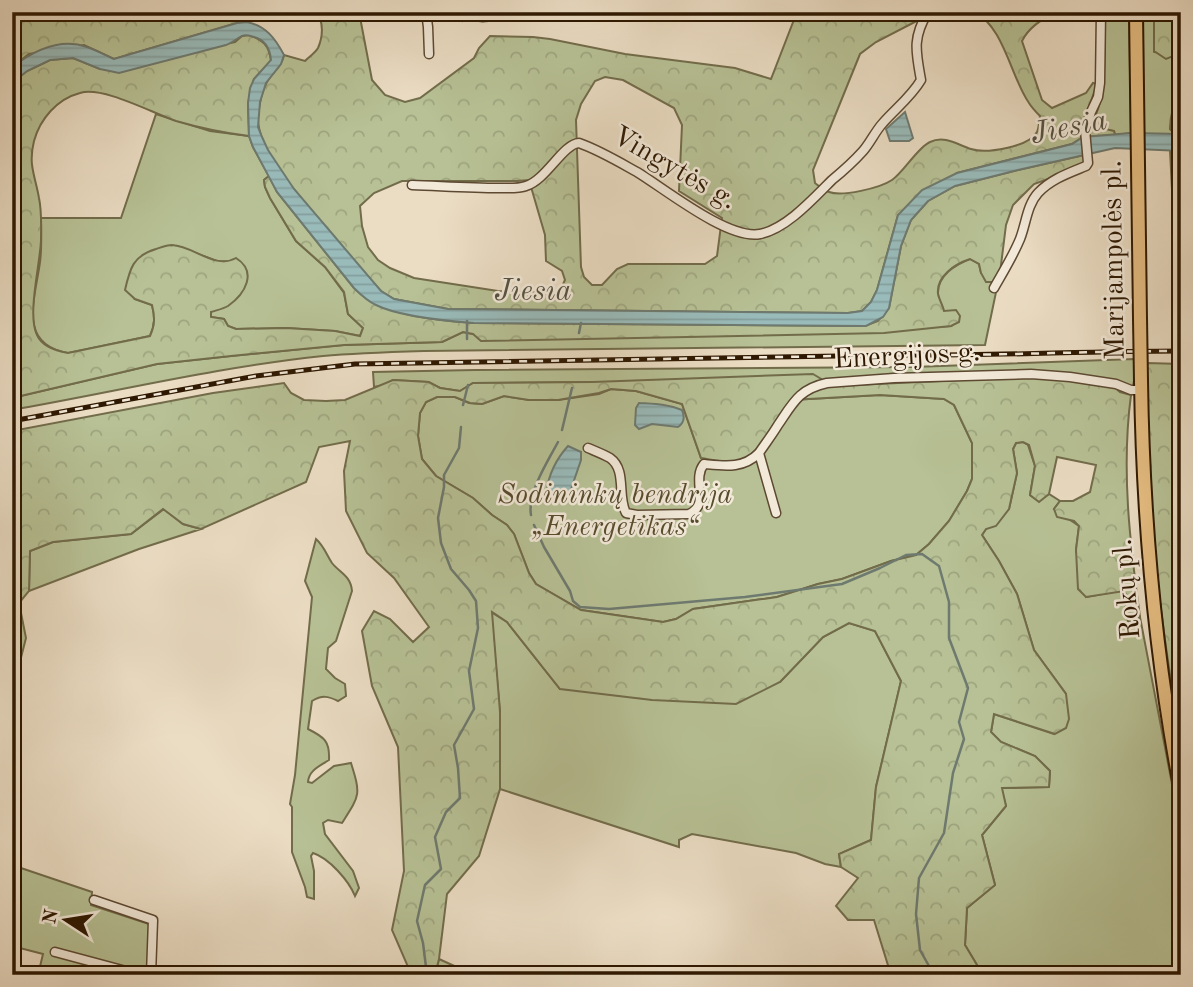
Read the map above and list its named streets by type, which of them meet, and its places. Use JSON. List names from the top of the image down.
{
  "streets": {
    "main road": ["Marijampolės pl.", "Rokų pl."],
    "street": ["Vingytės g.", "Energijos g."]
  },
  "crossings": [
    ["Marijampolės pl.", "Energijos g."],
    ["Marijampolės pl.", "Rokų pl."],
    ["Energijos g.", "Rokų pl."]
  ],
  "water": ["Jiesia"],
  "parks": ["Sodininkų bendrija „Energetikas“"],
  "north": "left"
}
